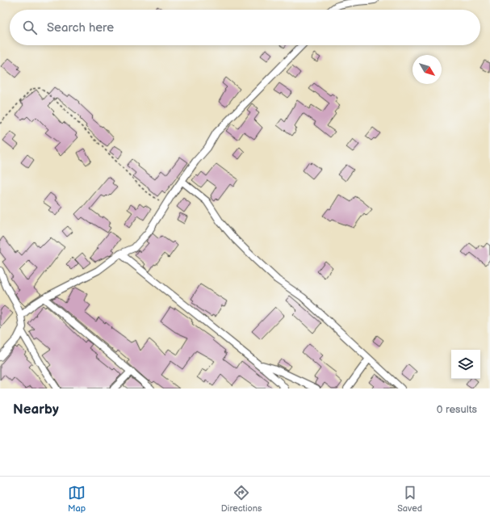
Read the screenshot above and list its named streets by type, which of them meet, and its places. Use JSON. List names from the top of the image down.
{
  "north": "bottom right",
  "page": {
    "search": "Search here",
    "heading": ["Nearby", "0 results"],
    "nav": ["Map", "Directions", "Saved"]
  }
}
